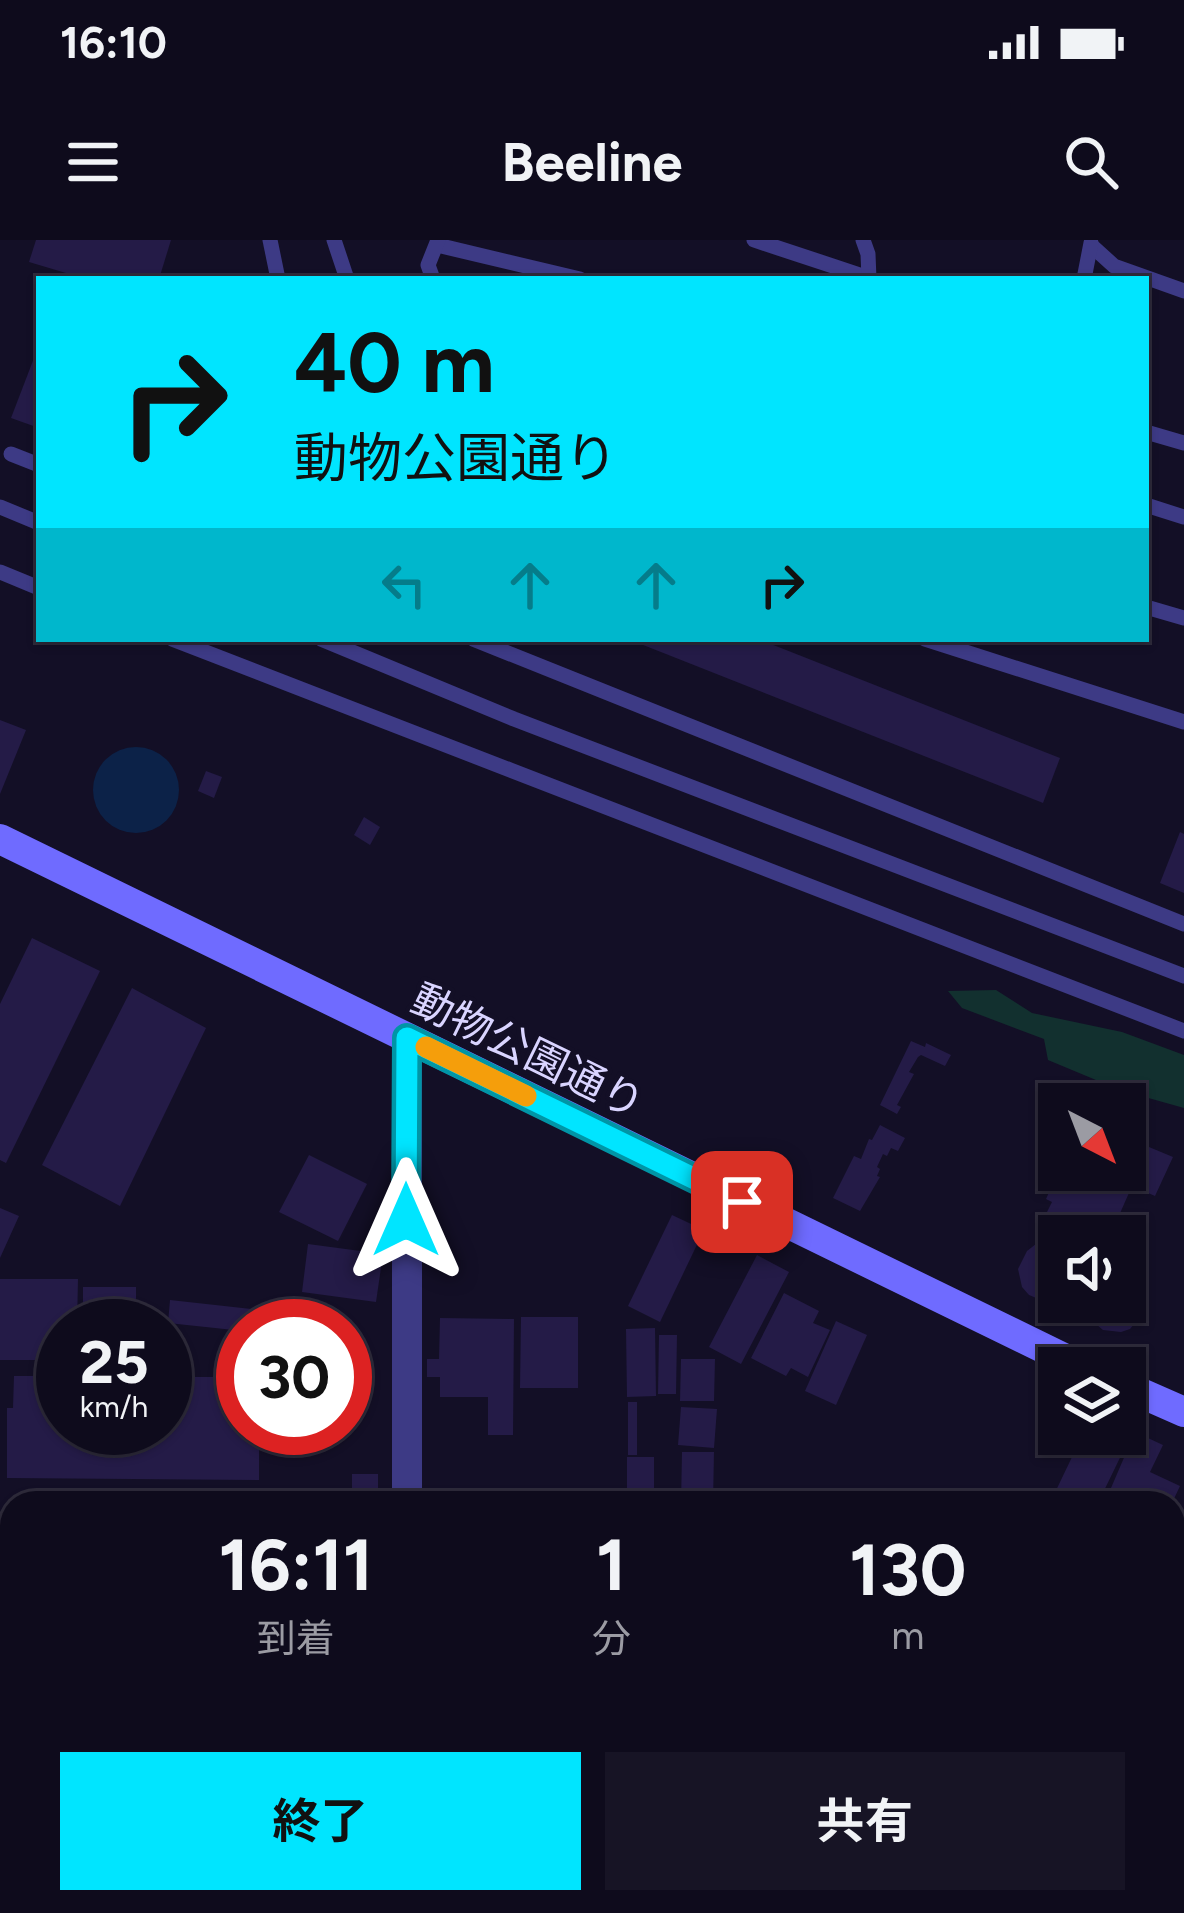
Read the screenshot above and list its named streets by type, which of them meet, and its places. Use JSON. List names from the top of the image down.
{
  "streets": {
    "street": ["動物公園通り"]
  },
  "north": "bottom right",
  "page": {
    "status": "16:10",
    "header": "Beeline",
    "turn": ["40 m", "動物公園通り"],
    "speed": "25 km/h",
    "limit": "30",
    "eta": [
      "16:11",
      "到着",
      "1",
      "分",
      "130",
      "m"
    ],
    "buttons": ["終了", "共有"]
  }
}
